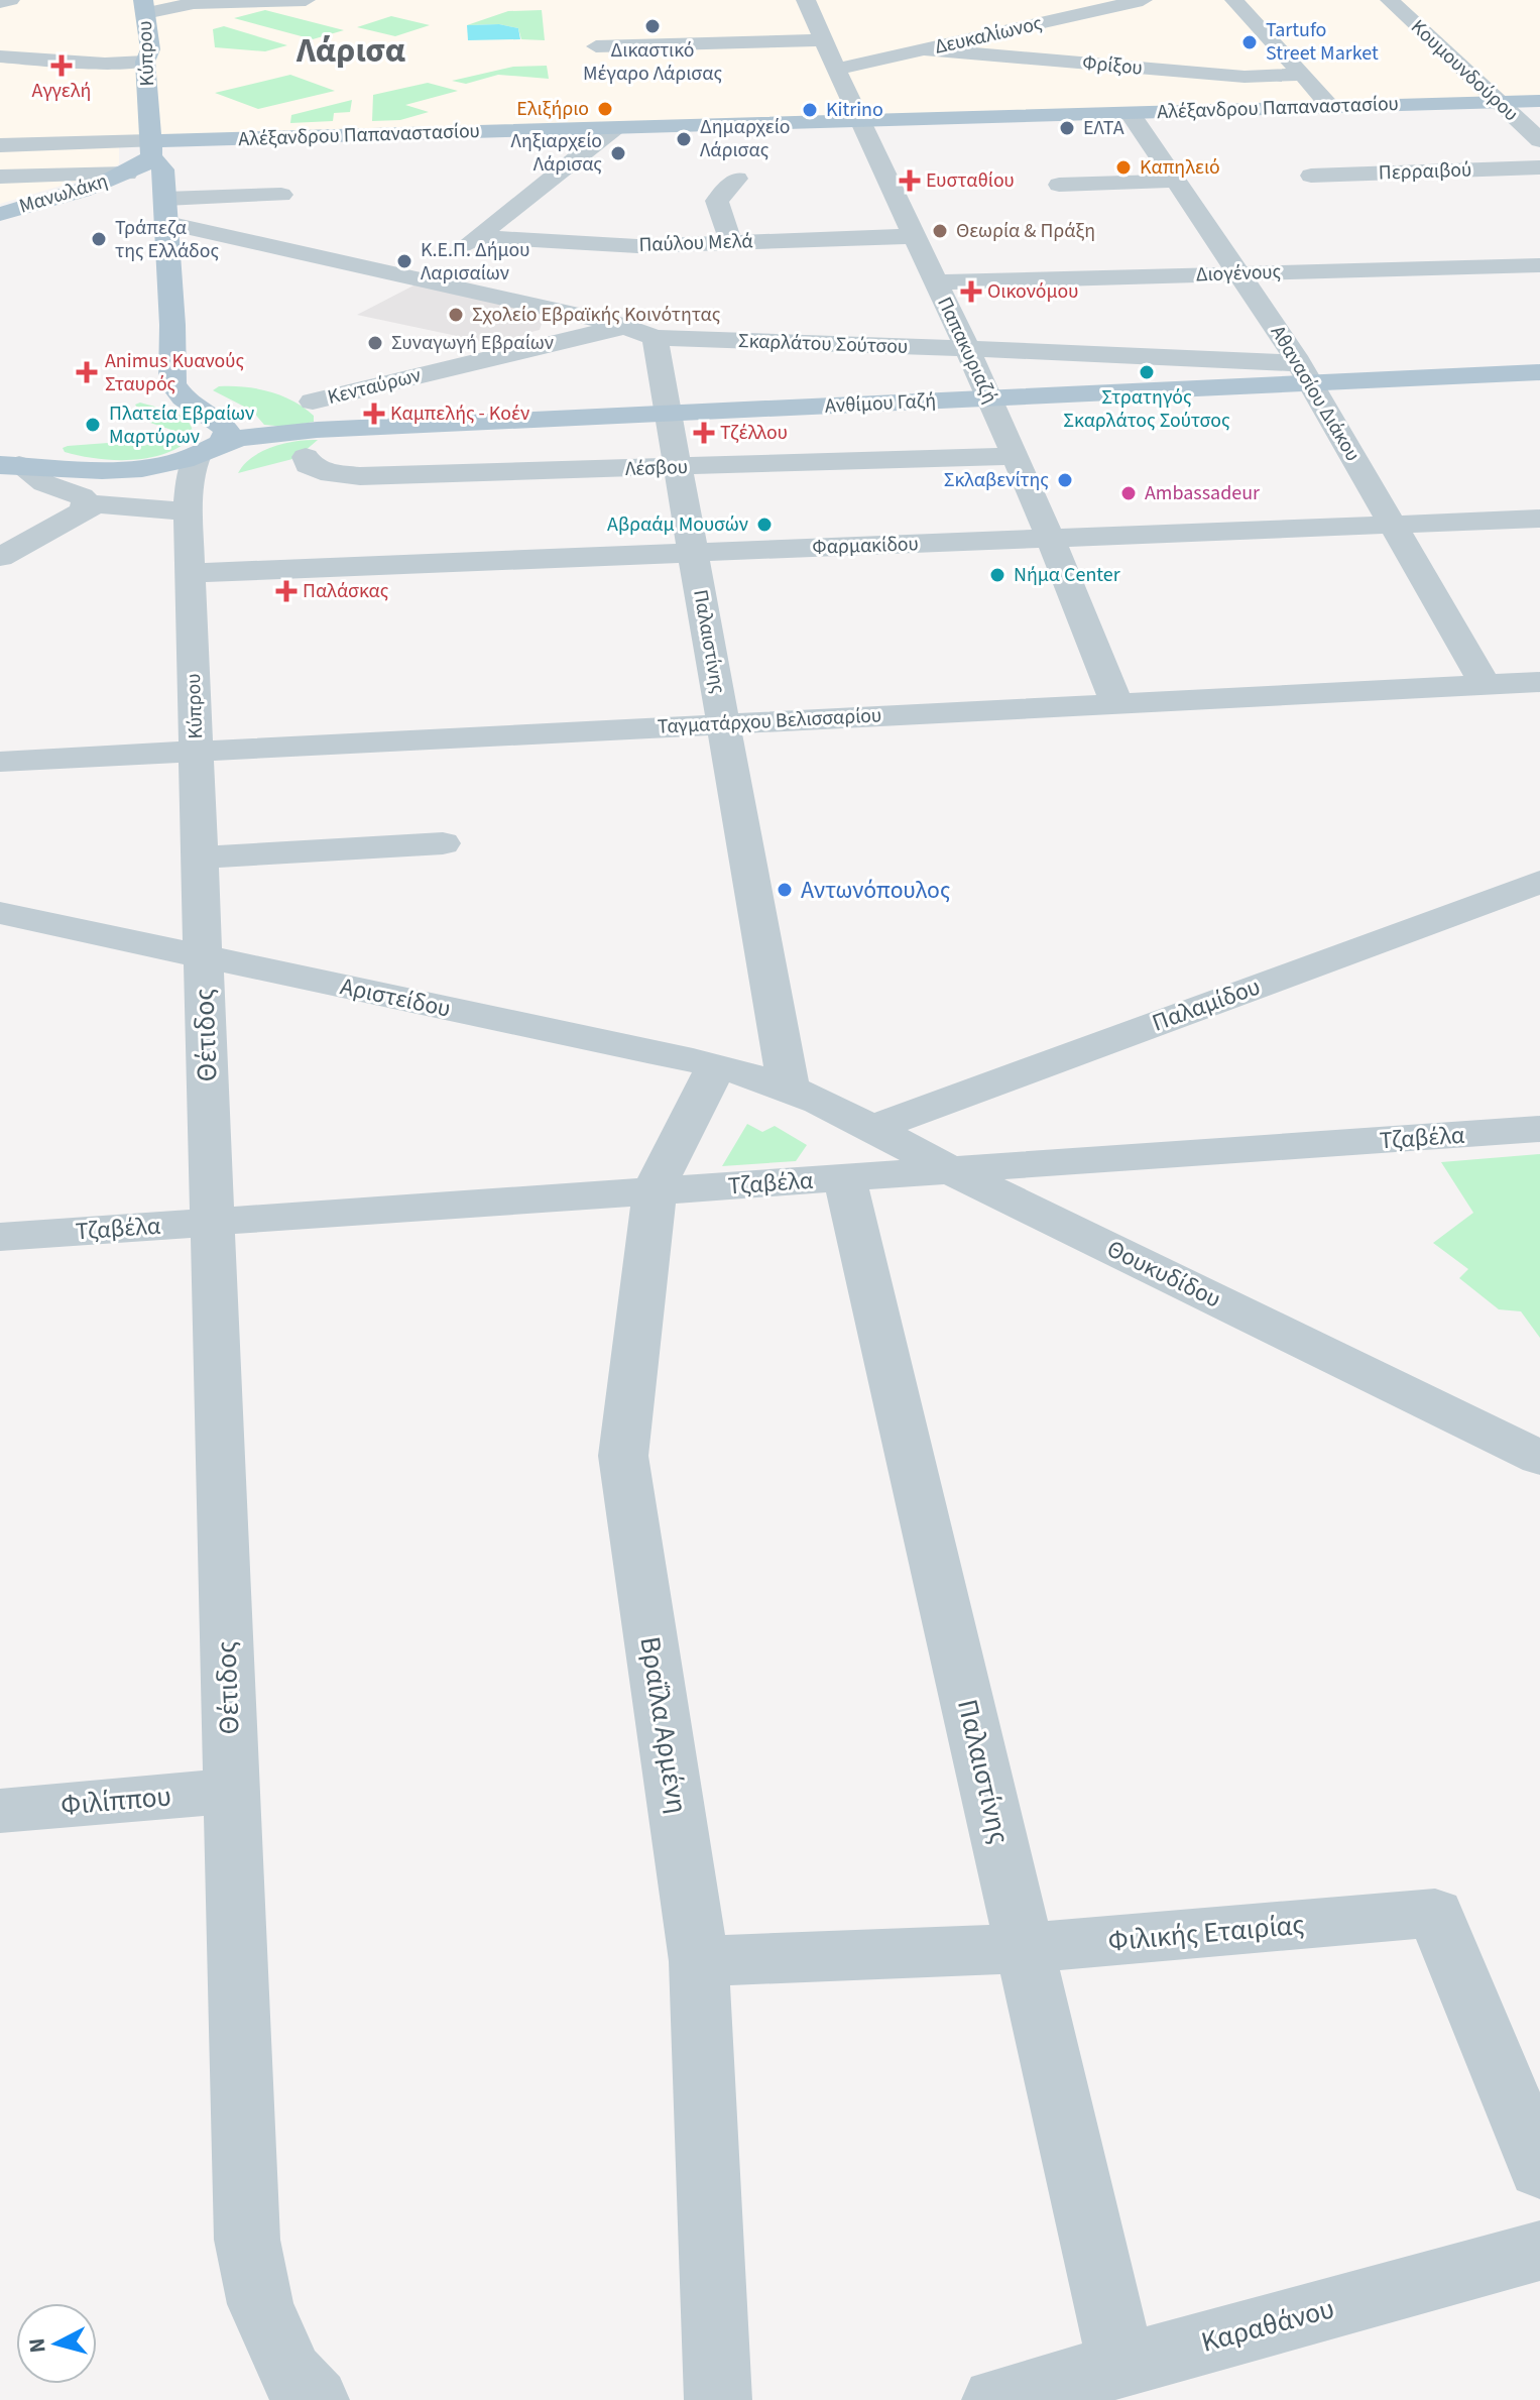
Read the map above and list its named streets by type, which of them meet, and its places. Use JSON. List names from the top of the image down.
{
  "streets": {
    "main road": [
      "Κύπρου",
      "Αλέξανδρου Παπαναστασίου",
      "Μανωλάκη",
      "Ανθίμου Γαζή"
    ],
    "street": [
      "Δευκαλίωνος",
      "Φρίξου",
      "Κουμουνδούρου",
      "Περραιβού",
      "Παύλου Μελά",
      "Διογένους",
      "Σκαρλάτου Σούτσου",
      "Παπακυριαζή",
      "Κενταύρων",
      "Αθανασίου Διάκου",
      "Λέσβου",
      "Φαρμακίδου",
      "Παλαιστίνης",
      "Ταγματάρχου Βελισσαρίου",
      "Αριστείδου",
      "Παλαμίδου",
      "Θέτιδος",
      "Τζαβέλα",
      "Θουκυδίδου",
      "Βραΐλα Αρμένη",
      "Φιλίππου",
      "Φιλικής Εταιρίας",
      "Καραθάνου"
    ]
  },
  "crossings": [
    ["Δευκαλίωνος", "Φρίξου"],
    ["Δευκαλίωνος", "Παπακυριαζή"],
    ["Κύπρου", "Αλέξανδρου Παπαναστασίου"],
    ["Κύπρου", "Σκαρλάτου Σούτσου"],
    ["Κύπρου", "Ανθίμου Γαζή"],
    ["Κύπρου", "Φαρμακίδου"],
    ["Κύπρου", "Ταγματάρχου Βελισσαρίου"],
    ["Κύπρου", "Αριστείδου"],
    ["Κύπρου", "Θέτιδος"],
    ["Κουμουνδούρου", "Αλέξανδρου Παπαναστασίου"],
    ["Αλέξανδρου Παπαναστασίου", "Παπακυριαζή"],
    ["Αλέξανδρου Παπαναστασίου", "Αθανασίου Διάκου"],
    ["Παύλου Μελά", "Παπακυριαζή"],
    ["Διογένους", "Παπακυριαζή"],
    ["Διογένους", "Αθανασίου Διάκου"],
    ["Σκαρλάτου Σούτσου", "Παπακυριαζή"],
    ["Σκαρλάτου Σούτσου", "Κενταύρων"],
    ["Σκαρλάτου Σούτσου", "Αθανασίου Διάκου"],
    ["Σκαρλάτου Σούτσου", "Ανθίμου Γαζή"],
    ["Σκαρλάτου Σούτσου", "Παλαιστίνης"],
    ["Παπακυριαζή", "Ανθίμου Γαζή"],
    ["Παπακυριαζή", "Λέσβου"],
    ["Παπακυριαζή", "Φαρμακίδου"],
    ["Παπακυριαζή", "Ταγματάρχου Βελισσαρίου"],
    ["Κενταύρων", "Παλαιστίνης"],
    ["Αθανασίου Διάκου", "Ανθίμου Γαζή"],
    ["Αθανασίου Διάκου", "Φαρμακίδου"],
    ["Αθανασίου Διάκου", "Ταγματάρχου Βελισσαρίου"],
    ["Ανθίμου Γαζή", "Παλαιστίνης"],
    ["Λέσβου", "Παλαιστίνης"],
    ["Φαρμακίδου", "Παλαιστίνης"],
    ["Παλαιστίνης", "Ταγματάρχου Βελισσαρίου"],
    ["Παλαιστίνης", "Αριστείδου"],
    ["Παλαιστίνης", "Τζαβέλα"],
    ["Παλαιστίνης", "Θουκυδίδου"],
    ["Παλαιστίνης", "Φιλικής Εταιρίας"],
    ["Παλαιστίνης", "Καραθάνου"],
    ["Αριστείδου", "Θέτιδος"],
    ["Αριστείδου", "Θουκυδίδου"],
    ["Αριστείδου", "Βραΐλα Αρμένη"],
    ["Παλαμίδου", "Θουκυδίδου"],
    ["Θέτιδος", "Τζαβέλα"],
    ["Θέτιδος", "Φιλίππου"],
    ["Τζαβέλα", "Θουκυδίδου"],
    ["Τζαβέλα", "Βραΐλα Αρμένη"],
    ["Βραΐλα Αρμένη", "Φιλικής Εταιρίας"]
  ],
  "districts": ["Λάρισα"],
  "places": {
    "other": [
      "Δικαστικό Μέγαρο Λάρισας",
      "Tartufo Street Market",
      "Ελιξήριο",
      "Kitrino",
      "ΕΛΤΑ",
      "Δημαρχείο Λάρισας",
      "Ληξιαρχείο Λάρισας",
      "Καπηλειό",
      "Θεωρία & Πράξη",
      "Τράπεζα της Ελλάδος",
      "Κ.Ε.Π. Δήμου Λαρισαίων",
      "Σχολείο Εβραϊκής Κοινότητας",
      "Συναγωγή Εβραίων",
      "Στρατηγός Σκαρλάτος Σούτσος",
      "Πλατεία Εβραίων Μαρτύρων",
      "Σκλαβενίτης",
      "Ambassadeur",
      "Αβραάμ Μουσών",
      "Νήμα Center",
      "Αντωνόπουλος"
    ],
    "health": [
      "Αγγελή",
      "Ευσταθίου",
      "Οικονόμου",
      "Animus Κυανούς Σταυρός",
      "Καμπελής - Κοέν",
      "Τζέλλου",
      "Παλάσκας"
    ]
  },
  "north": "left"
}
